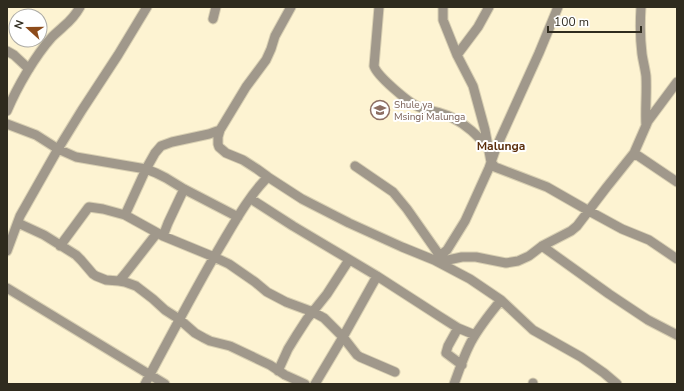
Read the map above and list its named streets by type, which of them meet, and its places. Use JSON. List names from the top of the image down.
{
  "districts": ["Malunga"],
  "places": {
    "school or university": ["Shule ya Msingi Malunga"]
  },
  "scale_bar": "100 m",
  "north": "left"
}
